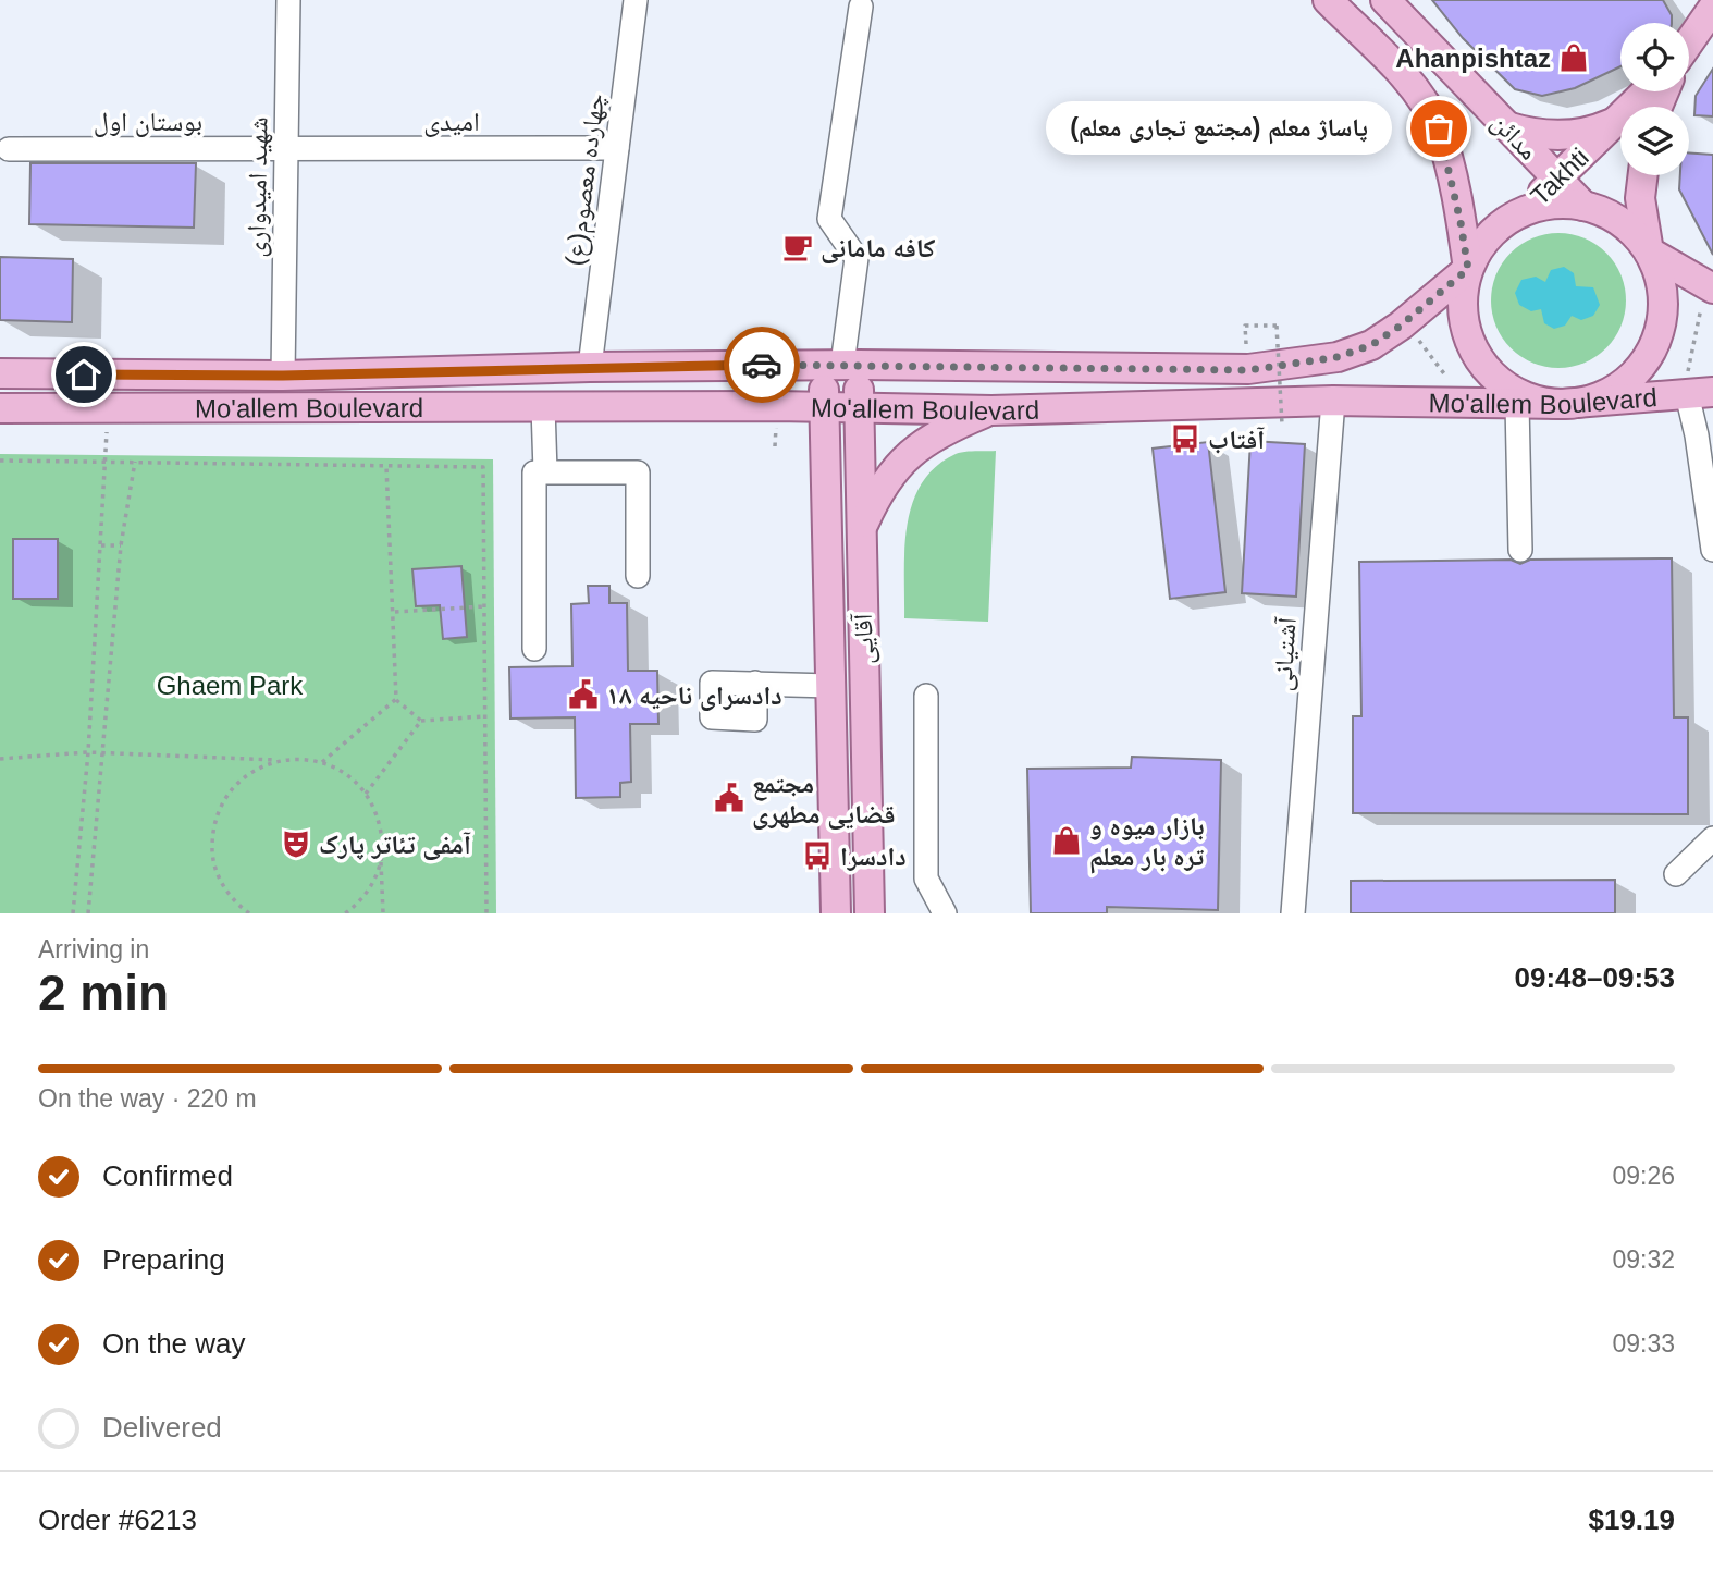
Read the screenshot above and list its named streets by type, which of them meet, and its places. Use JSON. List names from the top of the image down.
{
  "streets": {
    "main road": [
      "مدائن",
      "Takhti",
      "Mo'allem Boulevard",
      "آقایی"
    ],
    "street": [
      "بوستان اول",
      "امیدی",
      "چهارده معصوم(ع)",
      "شهيد امیدواری",
      "آشتیانی"
    ]
  },
  "crossings": [
    ["بوستان اول", "امیدی"],
    ["بوستان اول", "شهيد امیدواری"],
    ["امیدی", "چهارده معصوم(ع)"],
    ["امیدی", "شهيد امیدواری"],
    ["مدائن", "Takhti"],
    ["مدائن", "Mo'allem Boulevard"],
    ["Takhti", "Mo'allem Boulevard"],
    ["چهارده معصوم(ع)", "Mo'allem Boulevard"],
    ["شهيد امیدواری", "Mo'allem Boulevard"],
    ["Mo'allem Boulevard", "آقایی"],
    ["Mo'allem Boulevard", "آشتیانی"]
  ],
  "parks": ["Ghaem Park"],
  "places": {
    "shop": ["Ahanpishtaz", "بازار میوه و تره بار معلم"],
    "other": ["پاساژ معلم (مجتمع تجاری معلم)"],
    "cafe": ["کافه مامانی"],
    "bus stop": ["آفتاب", "دادسرا"],
    "public building": ["دادسرای ناحیه ۱۸", "مجتمع قضایی مطهری"],
    "theatre": ["آمفی تئاتر پارک"]
  },
  "page": {
    "bubble": "پاساژ معلم (مجتمع تجاری معلم)",
    "heading": ["2 min", "Arriving in", "09:48–09:53"],
    "panel": ["Order #6213", "$19.19"],
    "bar": "On the way · 220 m",
    "list": [
      ["Confirmed", "09:26"],
      ["Preparing", "09:32"],
      ["On the way", "09:33"],
      "Delivered"
    ]
  }
}
